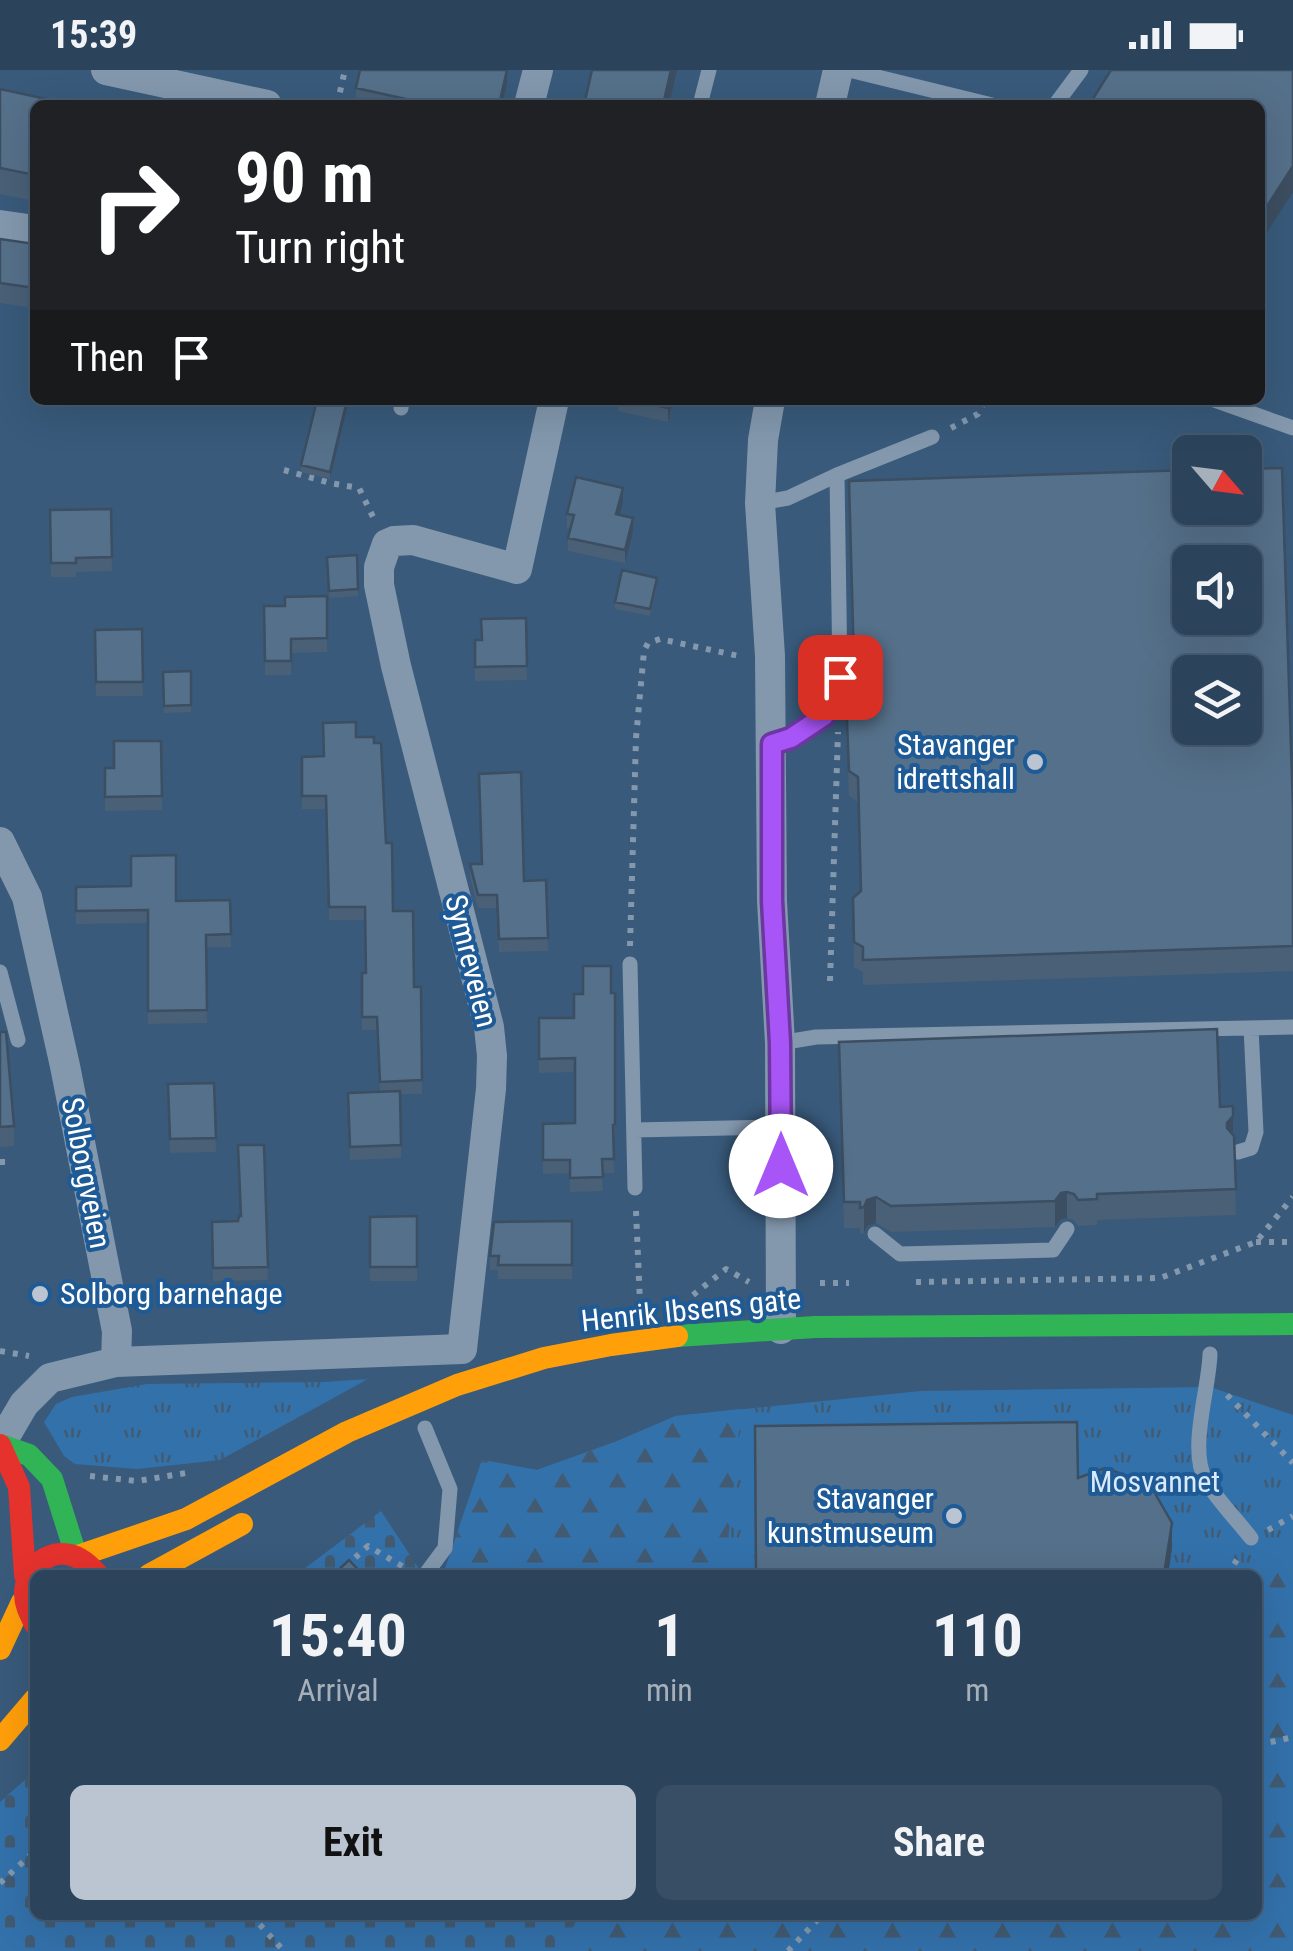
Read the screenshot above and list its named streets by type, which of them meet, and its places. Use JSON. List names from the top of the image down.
{
  "streets": {
    "main road": ["Henrik Ibsens gate"],
    "street": ["Symreveien", "Solborgveien"]
  },
  "crossings": [
    ["Symreveien", "Solborgveien"]
  ],
  "parks": ["Mosvannet"],
  "places": ["Stavanger idrettshall", "Solborg barnehage", "Stavanger kunstmuseum"],
  "north": "bottom right",
  "page": {
    "status": "15:39",
    "turn": ["90 m", "Turn right"],
    "then": "Then",
    "eta": [
      "15:40",
      "Arrival",
      "1",
      "min",
      "110",
      "m"
    ],
    "buttons": ["Exit", "Share"]
  }
}
